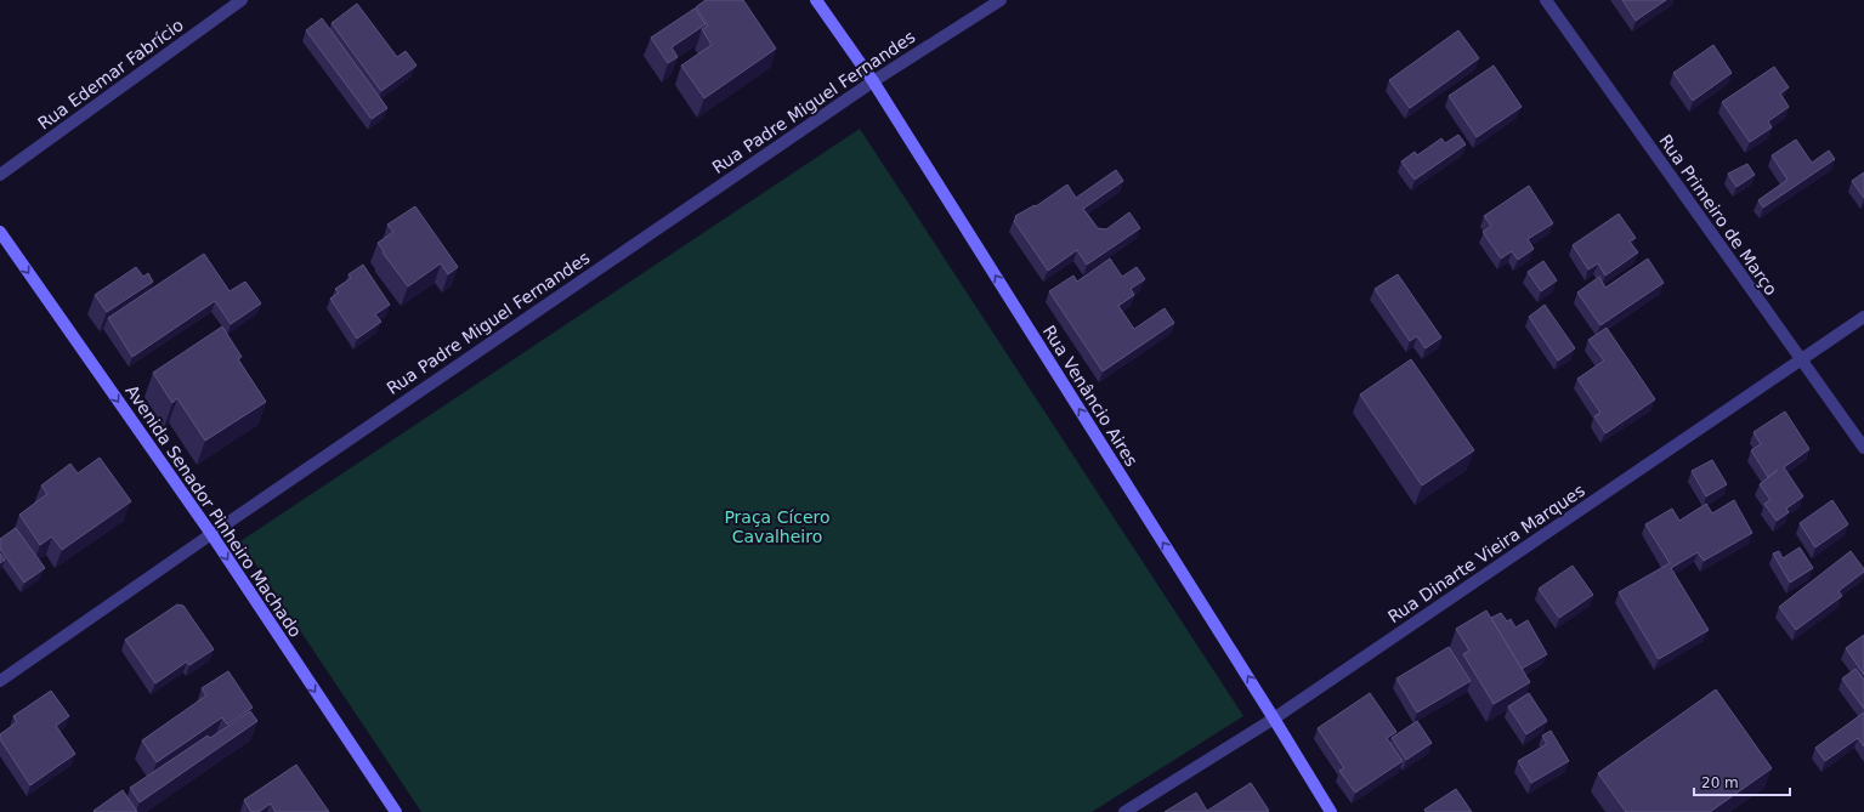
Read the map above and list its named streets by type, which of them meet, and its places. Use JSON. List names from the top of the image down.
{
  "streets": {
    "street": [
      "Rua Edemar Fabrício",
      "Rua Padre Miguel Fernandes",
      "Rua Primeiro de Março",
      "Rua Venâncio Aires",
      "Avenida Senador Pinheiro Machado",
      "Rua Dinarte Vieira Marques"
    ]
  },
  "crossings": [
    ["Rua Padre Miguel Fernandes", "Rua Venâncio Aires"],
    ["Rua Padre Miguel Fernandes", "Avenida Senador Pinheiro Machado"],
    ["Rua Primeiro de Março", "Rua Dinarte Vieira Marques"],
    ["Rua Venâncio Aires", "Rua Dinarte Vieira Marques"]
  ],
  "one_way": ["Rua Venâncio Aires", "Avenida Senador Pinheiro Machado"],
  "parks": ["Praça Cícero Cavalheiro"],
  "scale_bar": "20 m"
}
